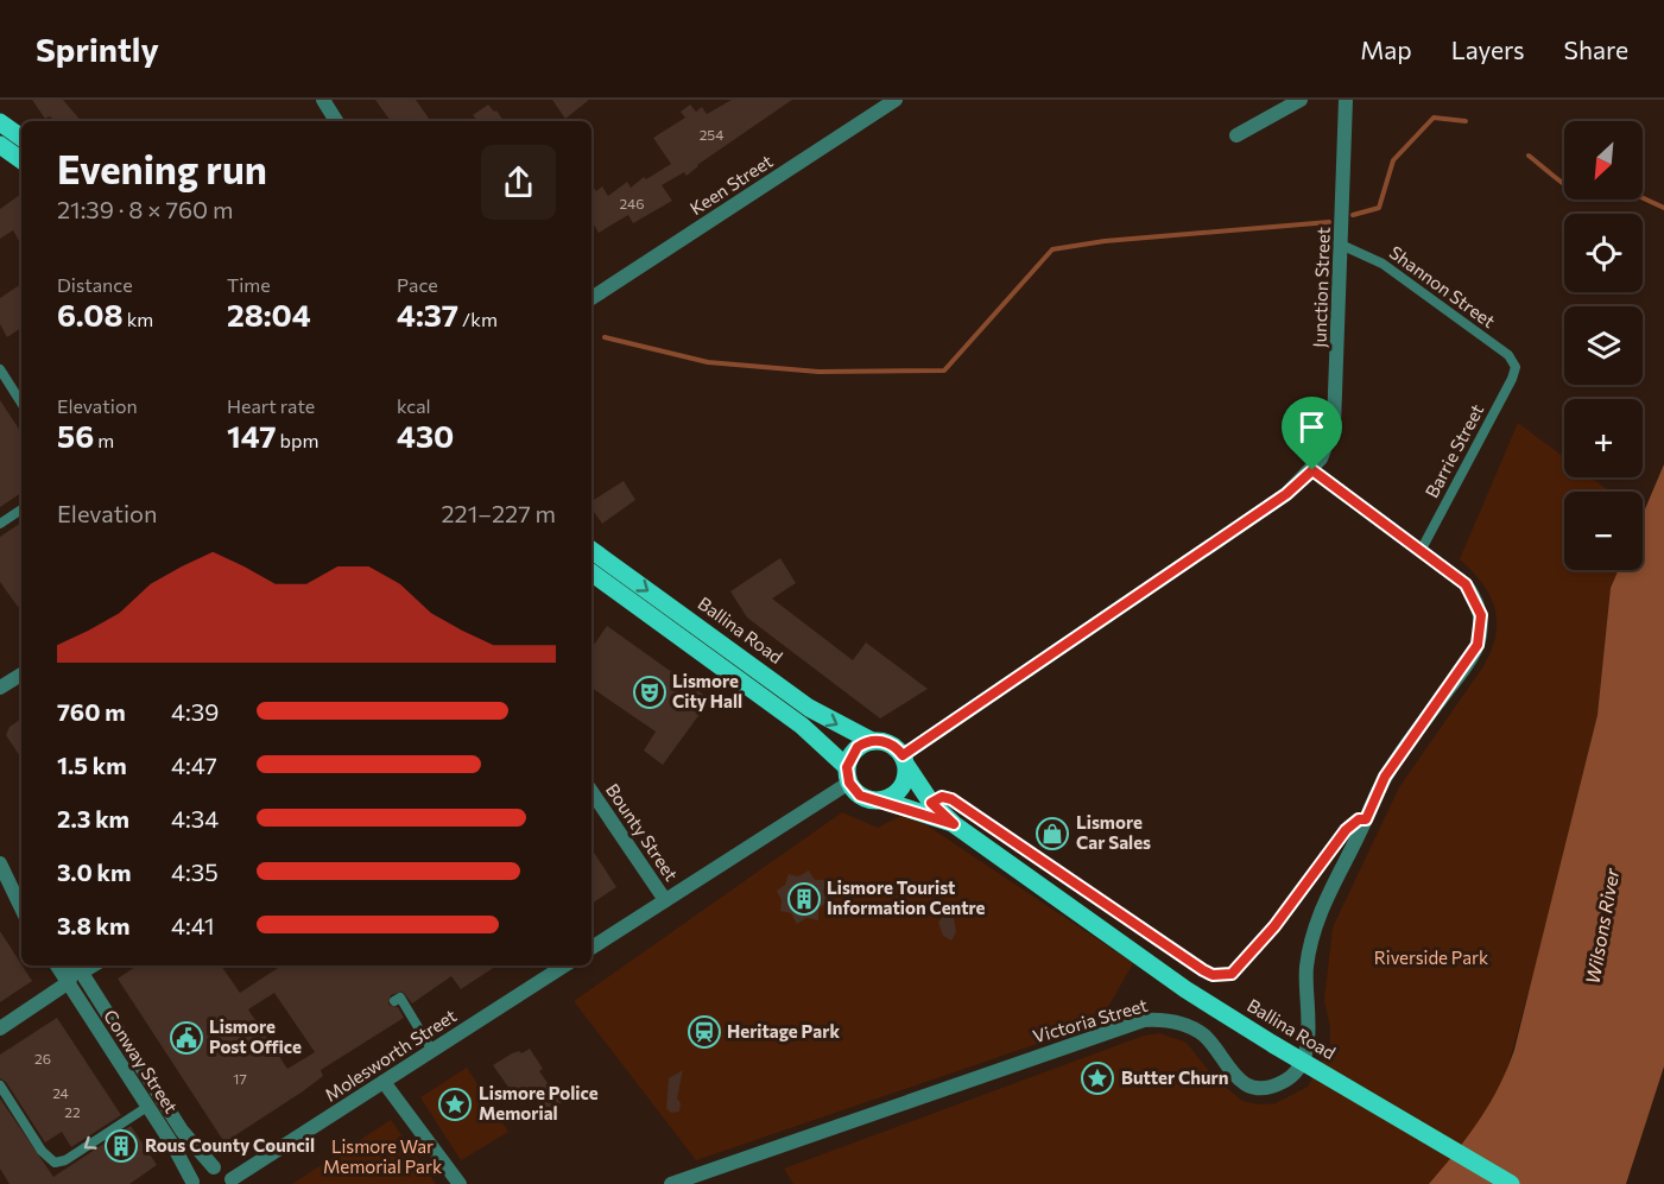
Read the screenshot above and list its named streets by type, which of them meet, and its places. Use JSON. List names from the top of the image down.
{
  "streets": {
    "main road": ["Ballina Road"],
    "street": [
      "Keen Street",
      "Junction Street",
      "Bounty Street",
      "Victoria Street",
      "Molesworth Street",
      "Conway Street"
    ],
    "lane": ["Shannon Street", "Barrie Street"]
  },
  "crossings": [
    ["Junction Street", "Shannon Street"],
    ["Shannon Street", "Barrie Street"],
    ["Barrie Street", "Victoria Street"],
    ["Molesworth Street", "Conway Street"]
  ],
  "water": ["Wilsons River"],
  "parks": ["Riverside Park", "Lismore War Memorial Park"],
  "places": {
    "theatre": ["Lismore City Hall"],
    "shop": ["Lismore Car Sales"],
    "building": ["Lismore Tourist Information Centre", "Rous County Council"],
    "station": ["Heritage Park"],
    "public building": ["Lismore Post Office"],
    "place": ["Butter Churn", "Lismore Police Memorial"]
  },
  "house_numbers": [
    "254",
    "246",
    "26",
    "17",
    "24",
    "22"
  ],
  "north": "bottom left",
  "page": {
    "header": "Sprintly",
    "nav": ["Map", "Layers", "Share"],
    "map_buttons": ["+", "−"],
    "heading": ["Evening run", "21:39 · 8 × 760 m"],
    "stats": [
      ["Distance", "6.08 km"],
      ["Time", "28:04"],
      ["Pace", "4:37 /km"],
      ["Elevation", "56 m"],
      ["Heart rate", "147 bpm"],
      ["kcal", "430"]
    ],
    "chart": ["Elevation", "221–227 m"],
    "list": [
      {
        "name": "760 m",
        "note": "4:39"
      },
      {
        "name": "1.5 km",
        "note": "4:47"
      },
      {
        "name": "2.3 km",
        "note": "4:34"
      },
      {
        "name": "3.0 km",
        "note": "4:35"
      },
      {
        "name": "3.8 km",
        "note": "4:41"
      }
    ]
  }
}
